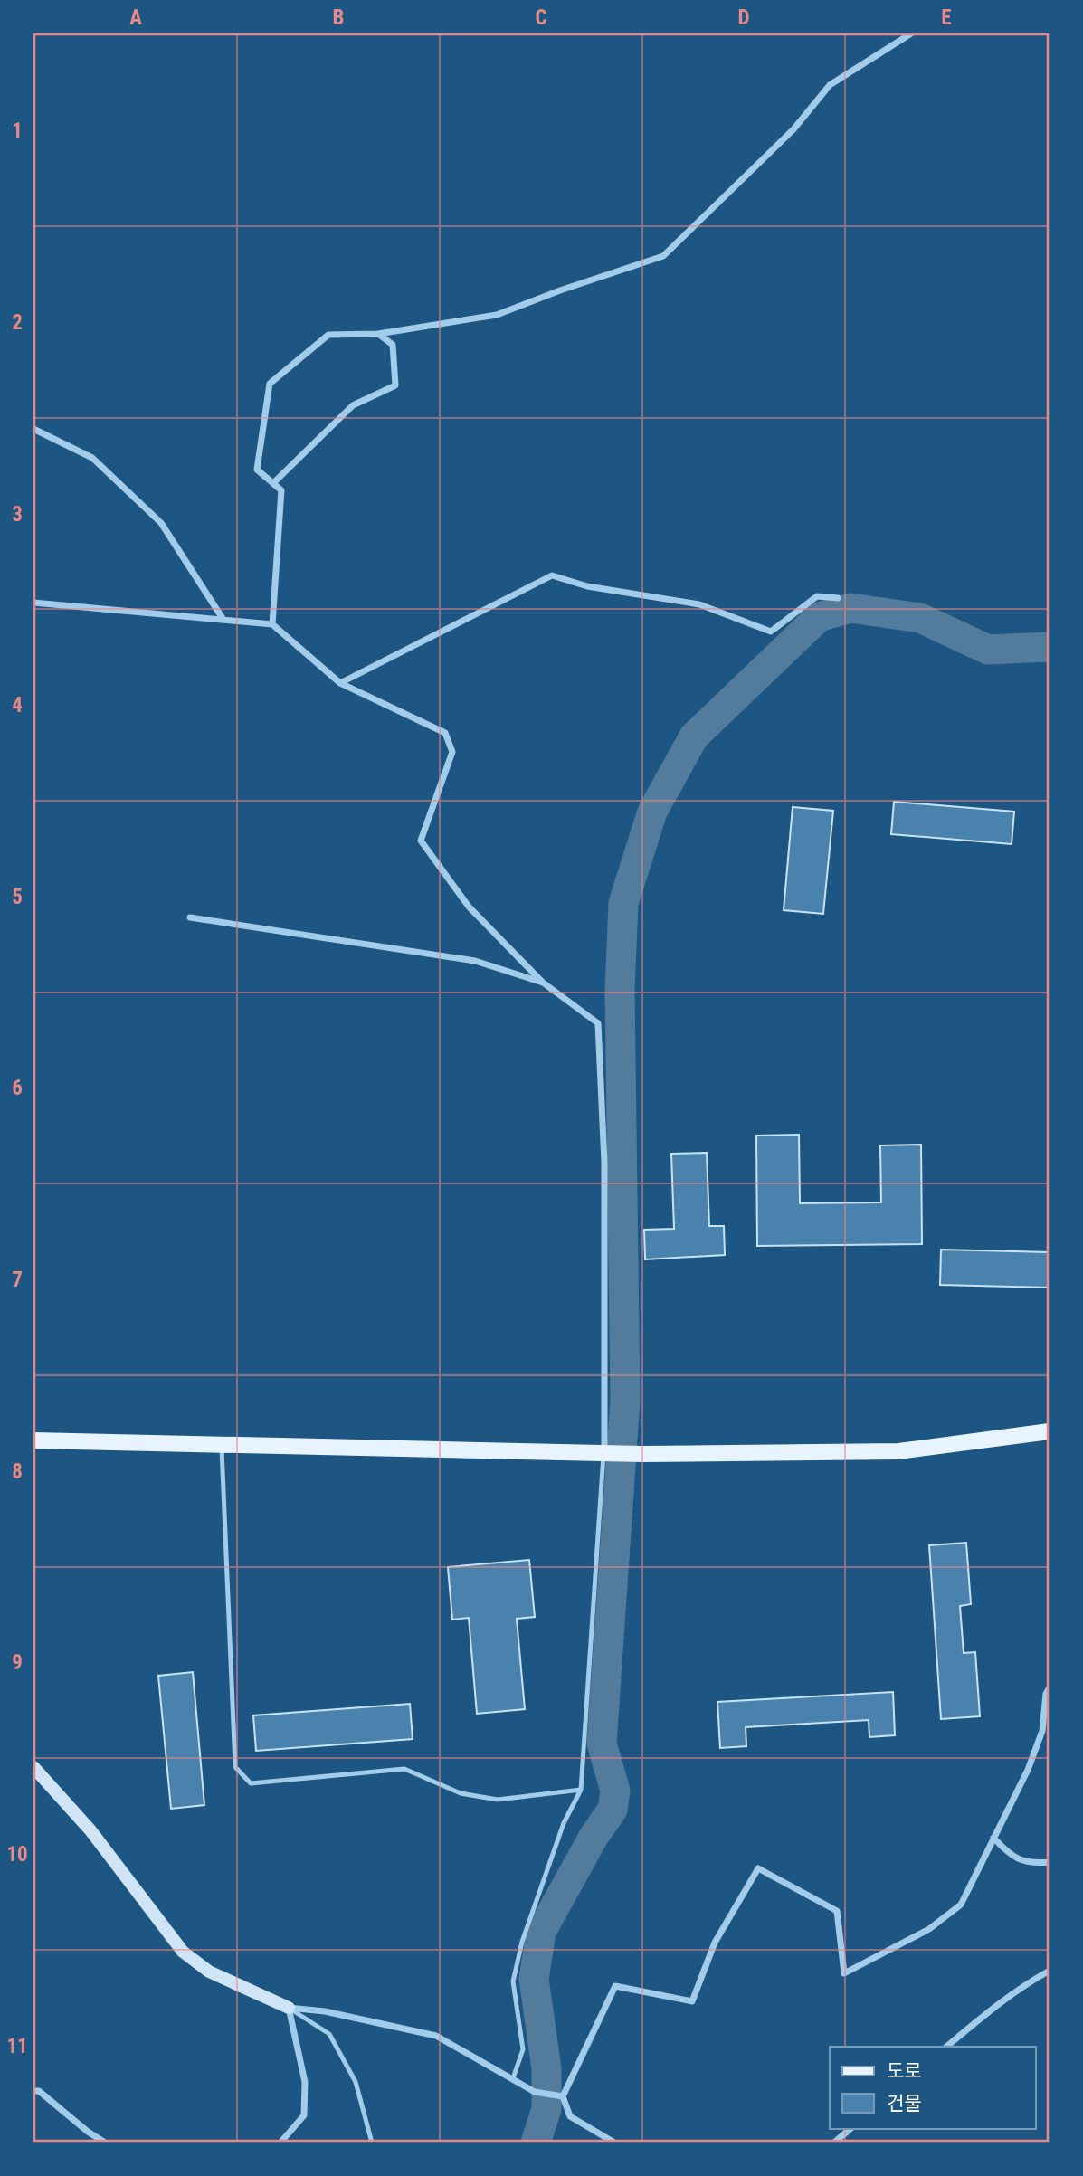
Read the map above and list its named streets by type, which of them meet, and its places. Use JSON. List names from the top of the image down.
{
  "legend": ["도로", "건물"],
  "grid": {
    "columns": [
      "A",
      "B",
      "C",
      "D",
      "E"
    ],
    "rows": [
      "1",
      "2",
      "3",
      "4",
      "5",
      "6",
      "7",
      "8",
      "9",
      "10",
      "11"
    ]
  }
}
